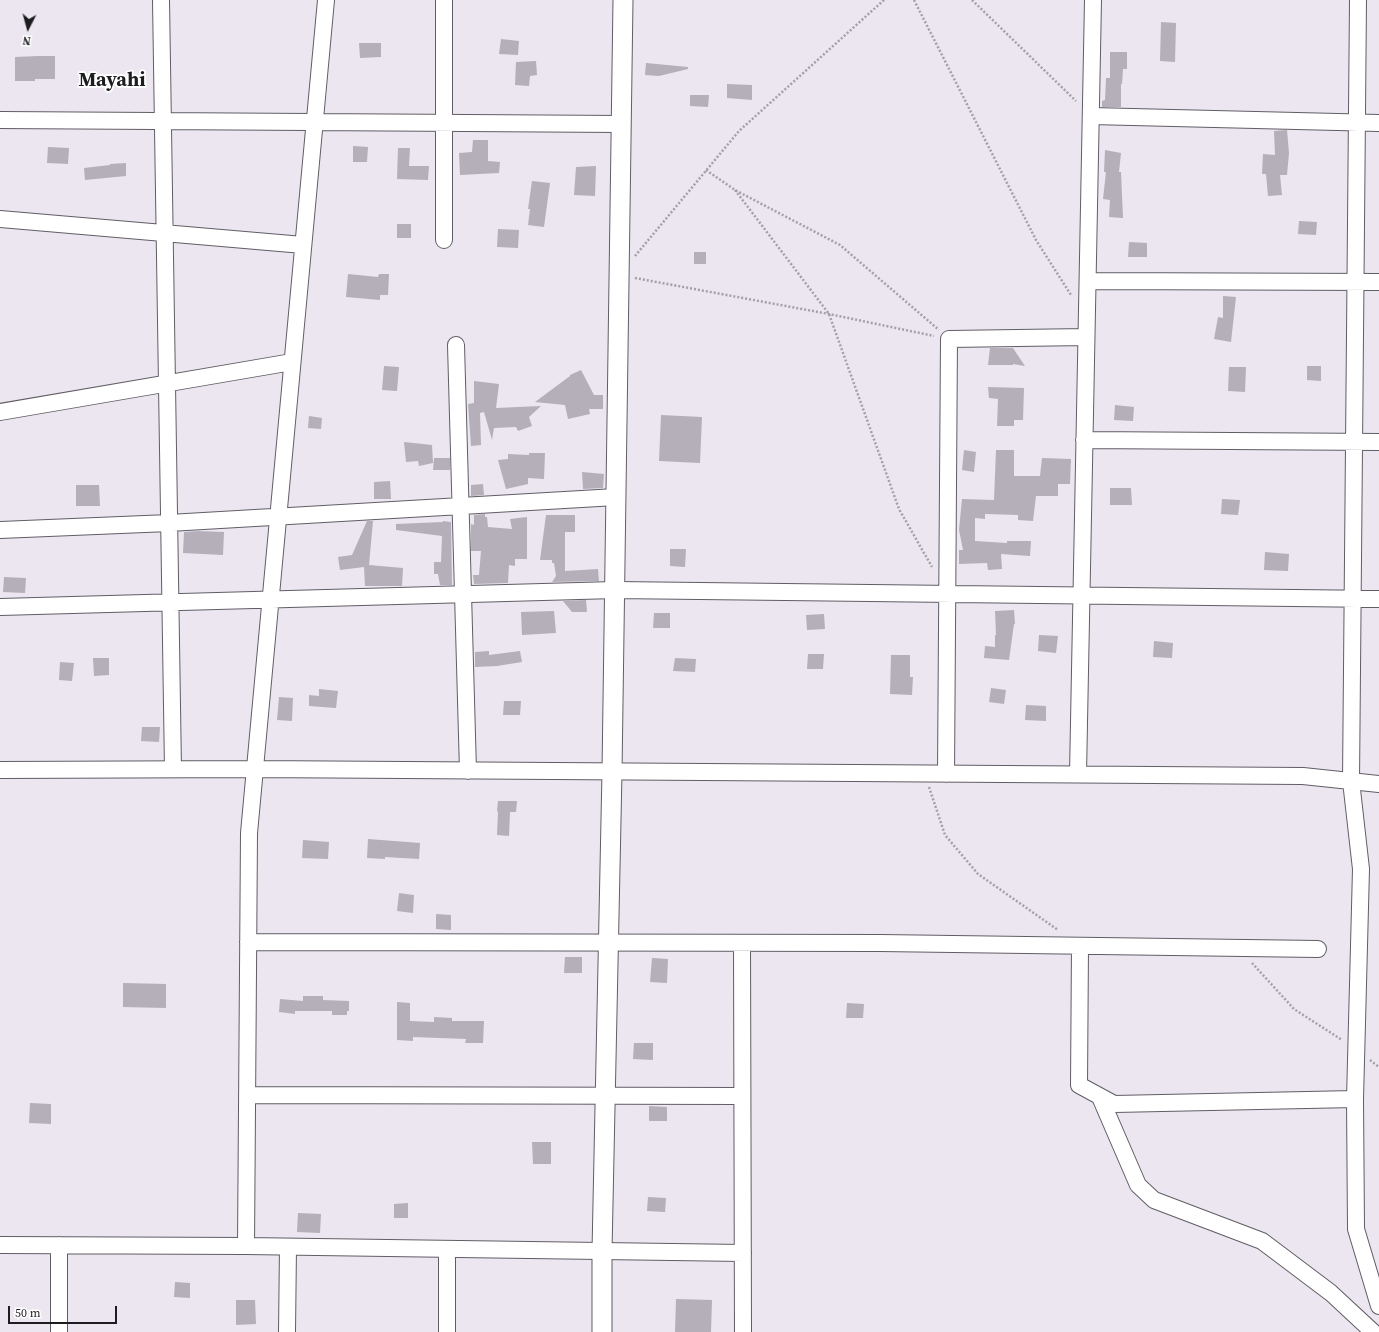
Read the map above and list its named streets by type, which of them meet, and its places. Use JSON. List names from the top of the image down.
{
  "districts": ["Mayahi"],
  "scale_bar": "50 m",
  "north": "bottom"
}
